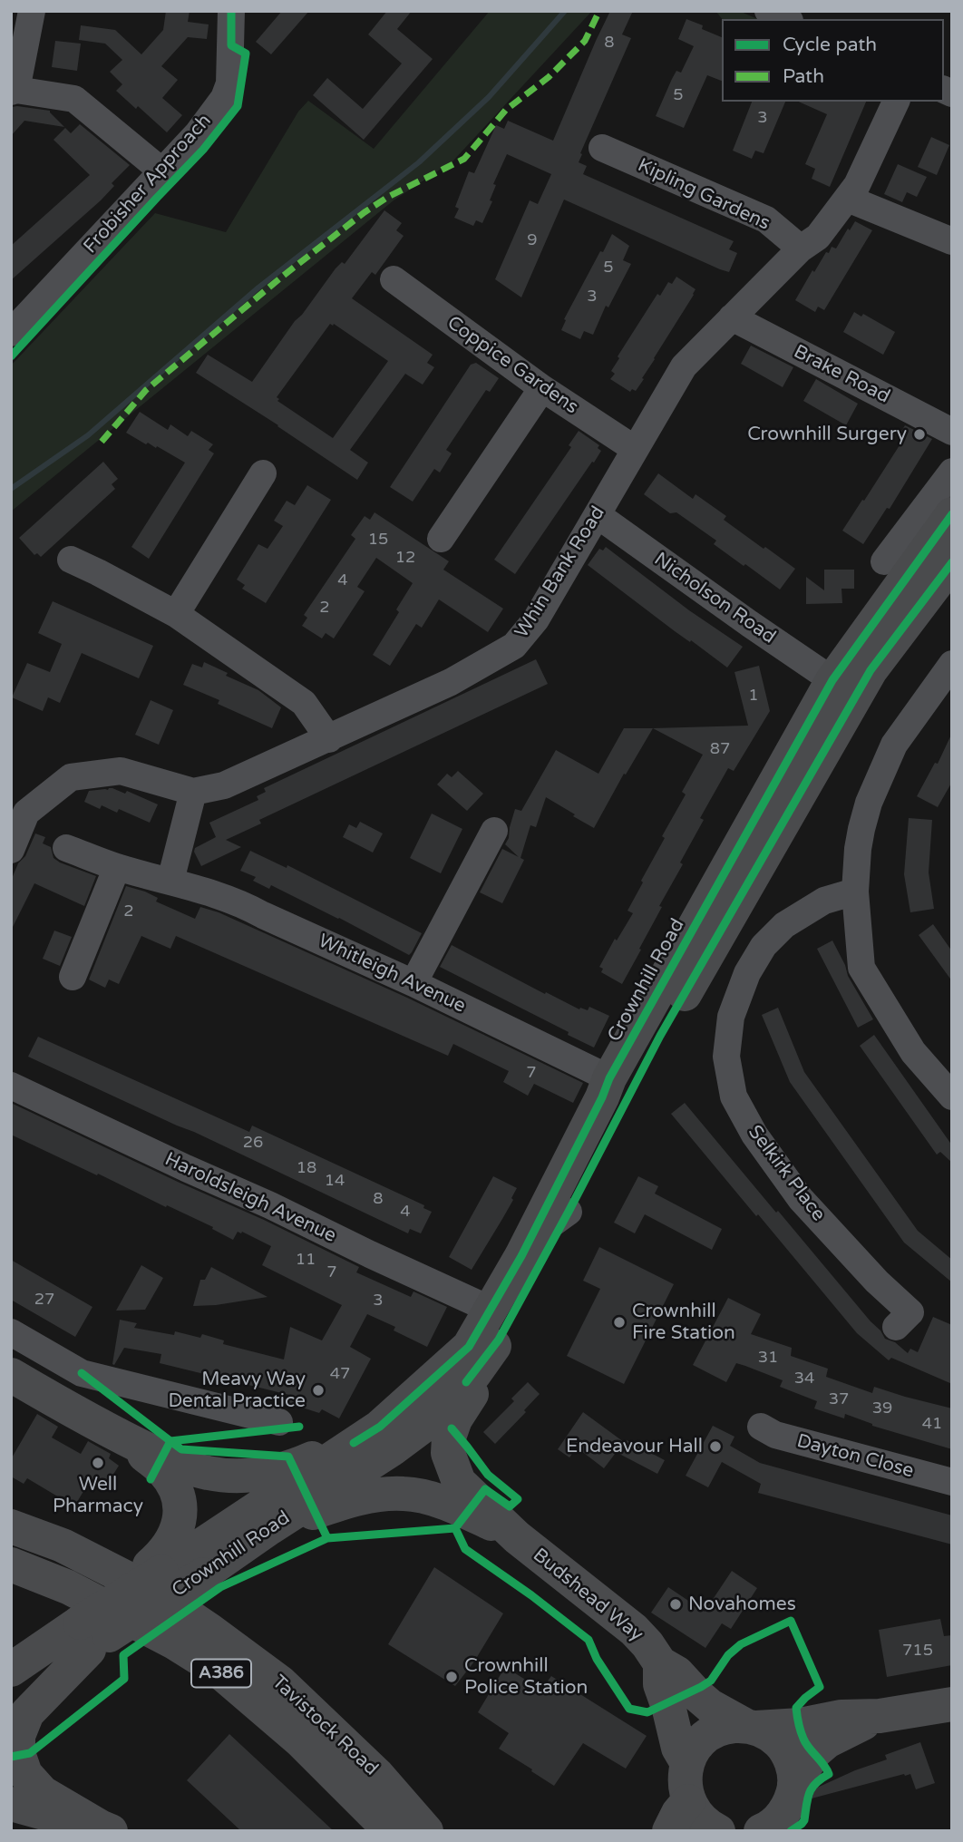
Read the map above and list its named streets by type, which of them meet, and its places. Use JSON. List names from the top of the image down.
{
  "streets": {
    "main road": [
      "Crownhill Road",
      "Budshead Way",
      "A386",
      "Tavistock Road"
    ],
    "street": [
      "Frobisher Approach",
      "Kipling Gardens",
      "Coppice Gardens",
      "Brake Road",
      "Whin Bank Road",
      "Nicholson Road",
      "Whitleigh Avenue",
      "Selkirk Place",
      "Haroldsleigh Avenue",
      "Dayton Close"
    ]
  },
  "crossings": [
    ["Kipling Gardens", "Whin Bank Road"],
    ["Coppice Gardens", "Whin Bank Road"],
    ["Brake Road", "Whin Bank Road"],
    ["Whin Bank Road", "Nicholson Road"],
    ["Nicholson Road", "Crownhill Road"],
    ["Whitleigh Avenue", "Crownhill Road"],
    ["Crownhill Road", "Haroldsleigh Avenue"],
    ["Crownhill Road", "Budshead Way"],
    ["Haroldsleigh Avenue", "Budshead Way"]
  ],
  "places": [
    "Crownhill Surgery",
    "Crownhill Fire Station",
    "Meavy Way Dental Practice",
    "Endeavour Hall",
    "Well Pharmacy",
    "Novahomes",
    "Crownhill Police Station"
  ],
  "house_numbers": [
    "8",
    "5",
    "3",
    "9",
    "5",
    "3",
    "15",
    "12",
    "4",
    "2",
    "1",
    "87",
    "2",
    "7",
    "26",
    "18",
    "14",
    "8",
    "4",
    "11",
    "7",
    "27",
    "3",
    "31",
    "47",
    "34",
    "37",
    "39",
    "41",
    "715"
  ],
  "legend": ["Cycle path", "Path"]
}
